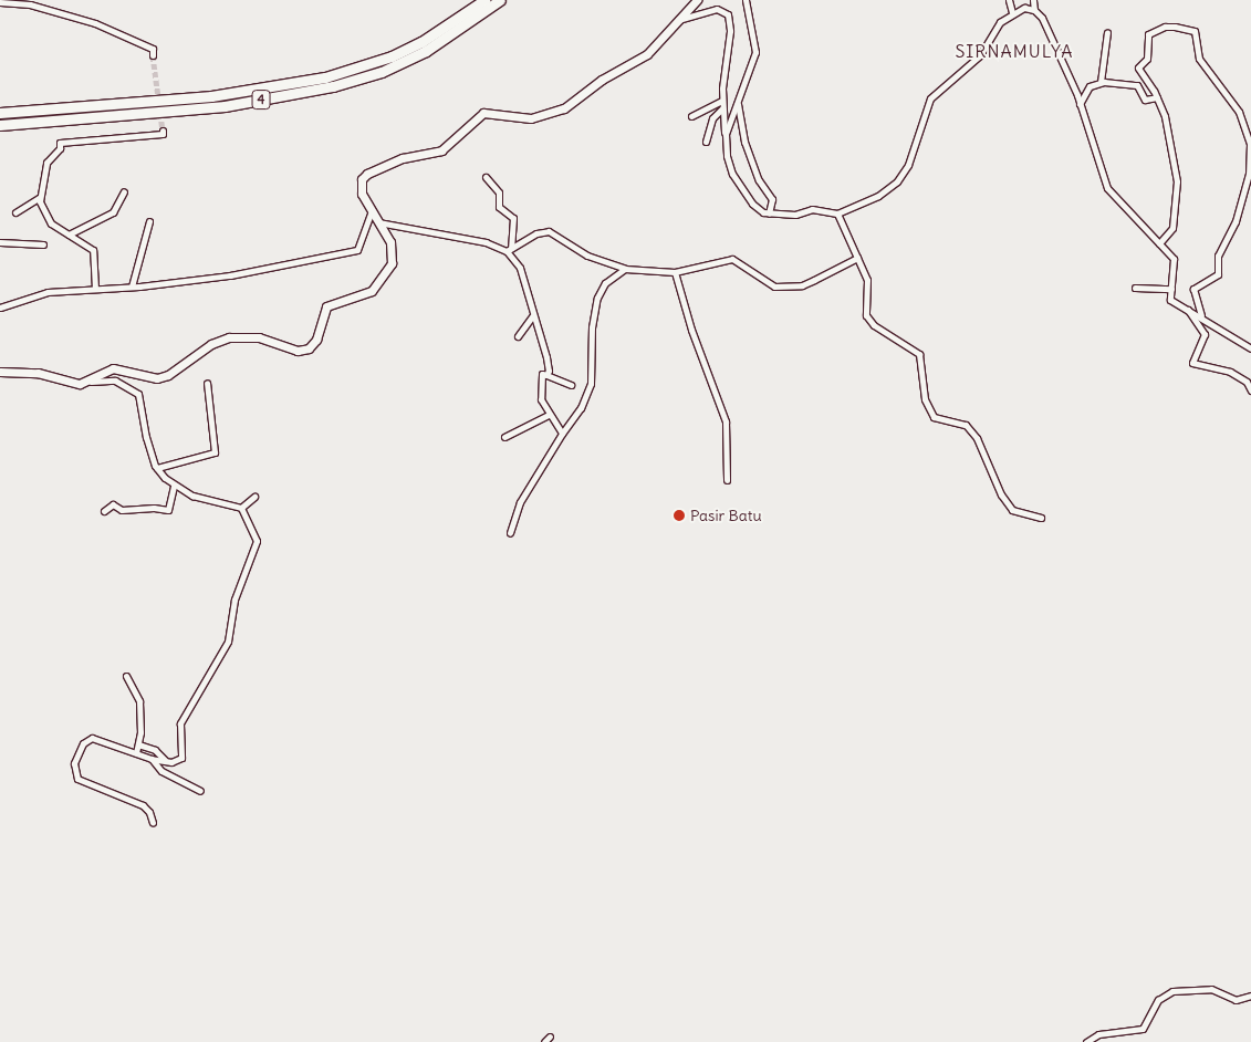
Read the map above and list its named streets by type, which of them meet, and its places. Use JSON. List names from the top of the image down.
{
  "streets": {
    "highway": ["4"]
  },
  "districts": ["SIRNAMULYA"],
  "places": ["Pasir Batu"]
}
